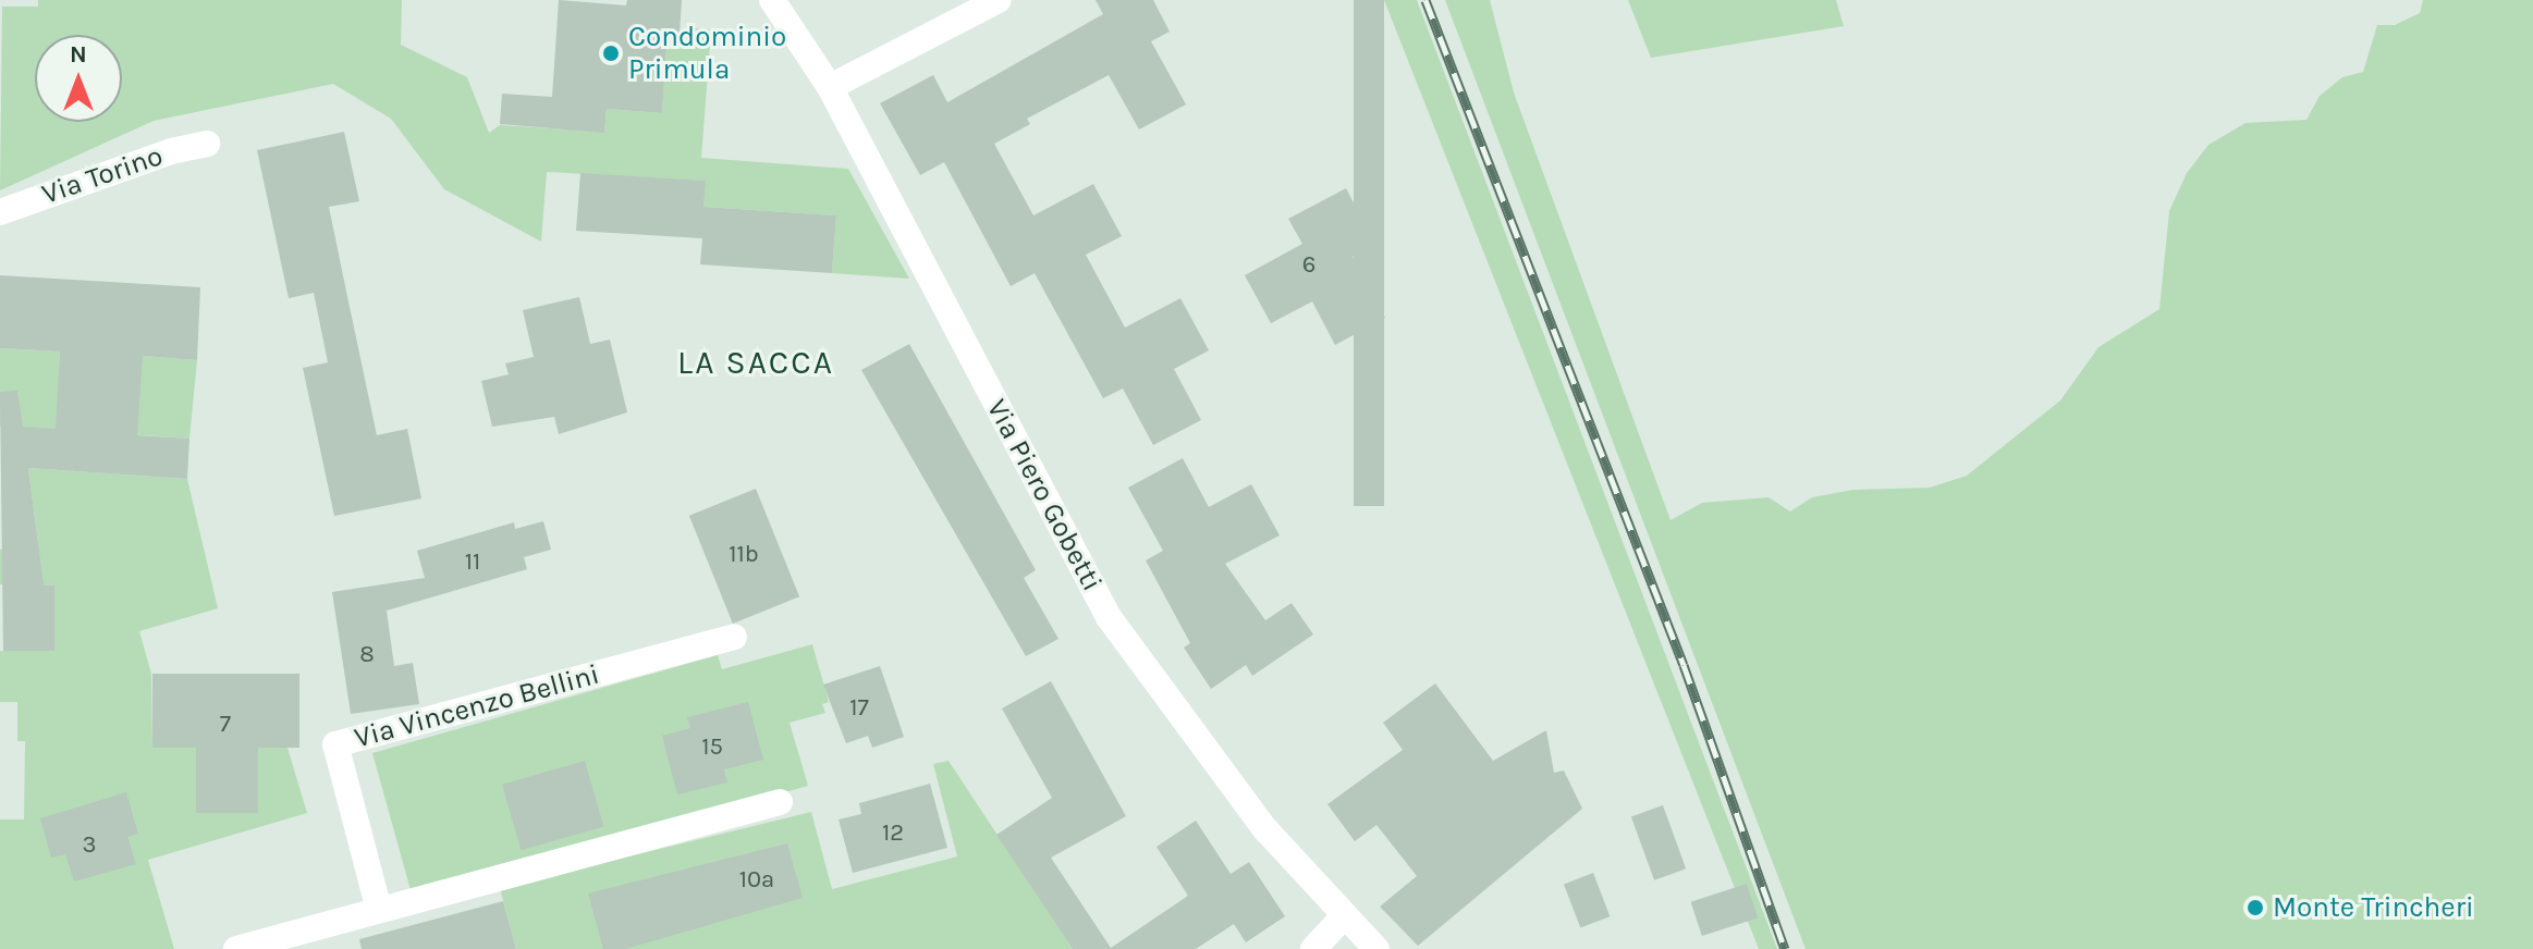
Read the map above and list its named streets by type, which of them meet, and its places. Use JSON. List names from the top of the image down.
{
  "streets": {
    "street": ["Via Torino", "Via Piero Gobetti", "Via Vincenzo Bellini"]
  },
  "districts": ["LA SACCA"],
  "places": ["Condominio Primula", "Monte Trincheri"],
  "house_numbers": [
    "6",
    "11b",
    "11",
    "8",
    "17",
    "7",
    "15",
    "12",
    "3",
    "10a"
  ],
  "north": "top"
}
